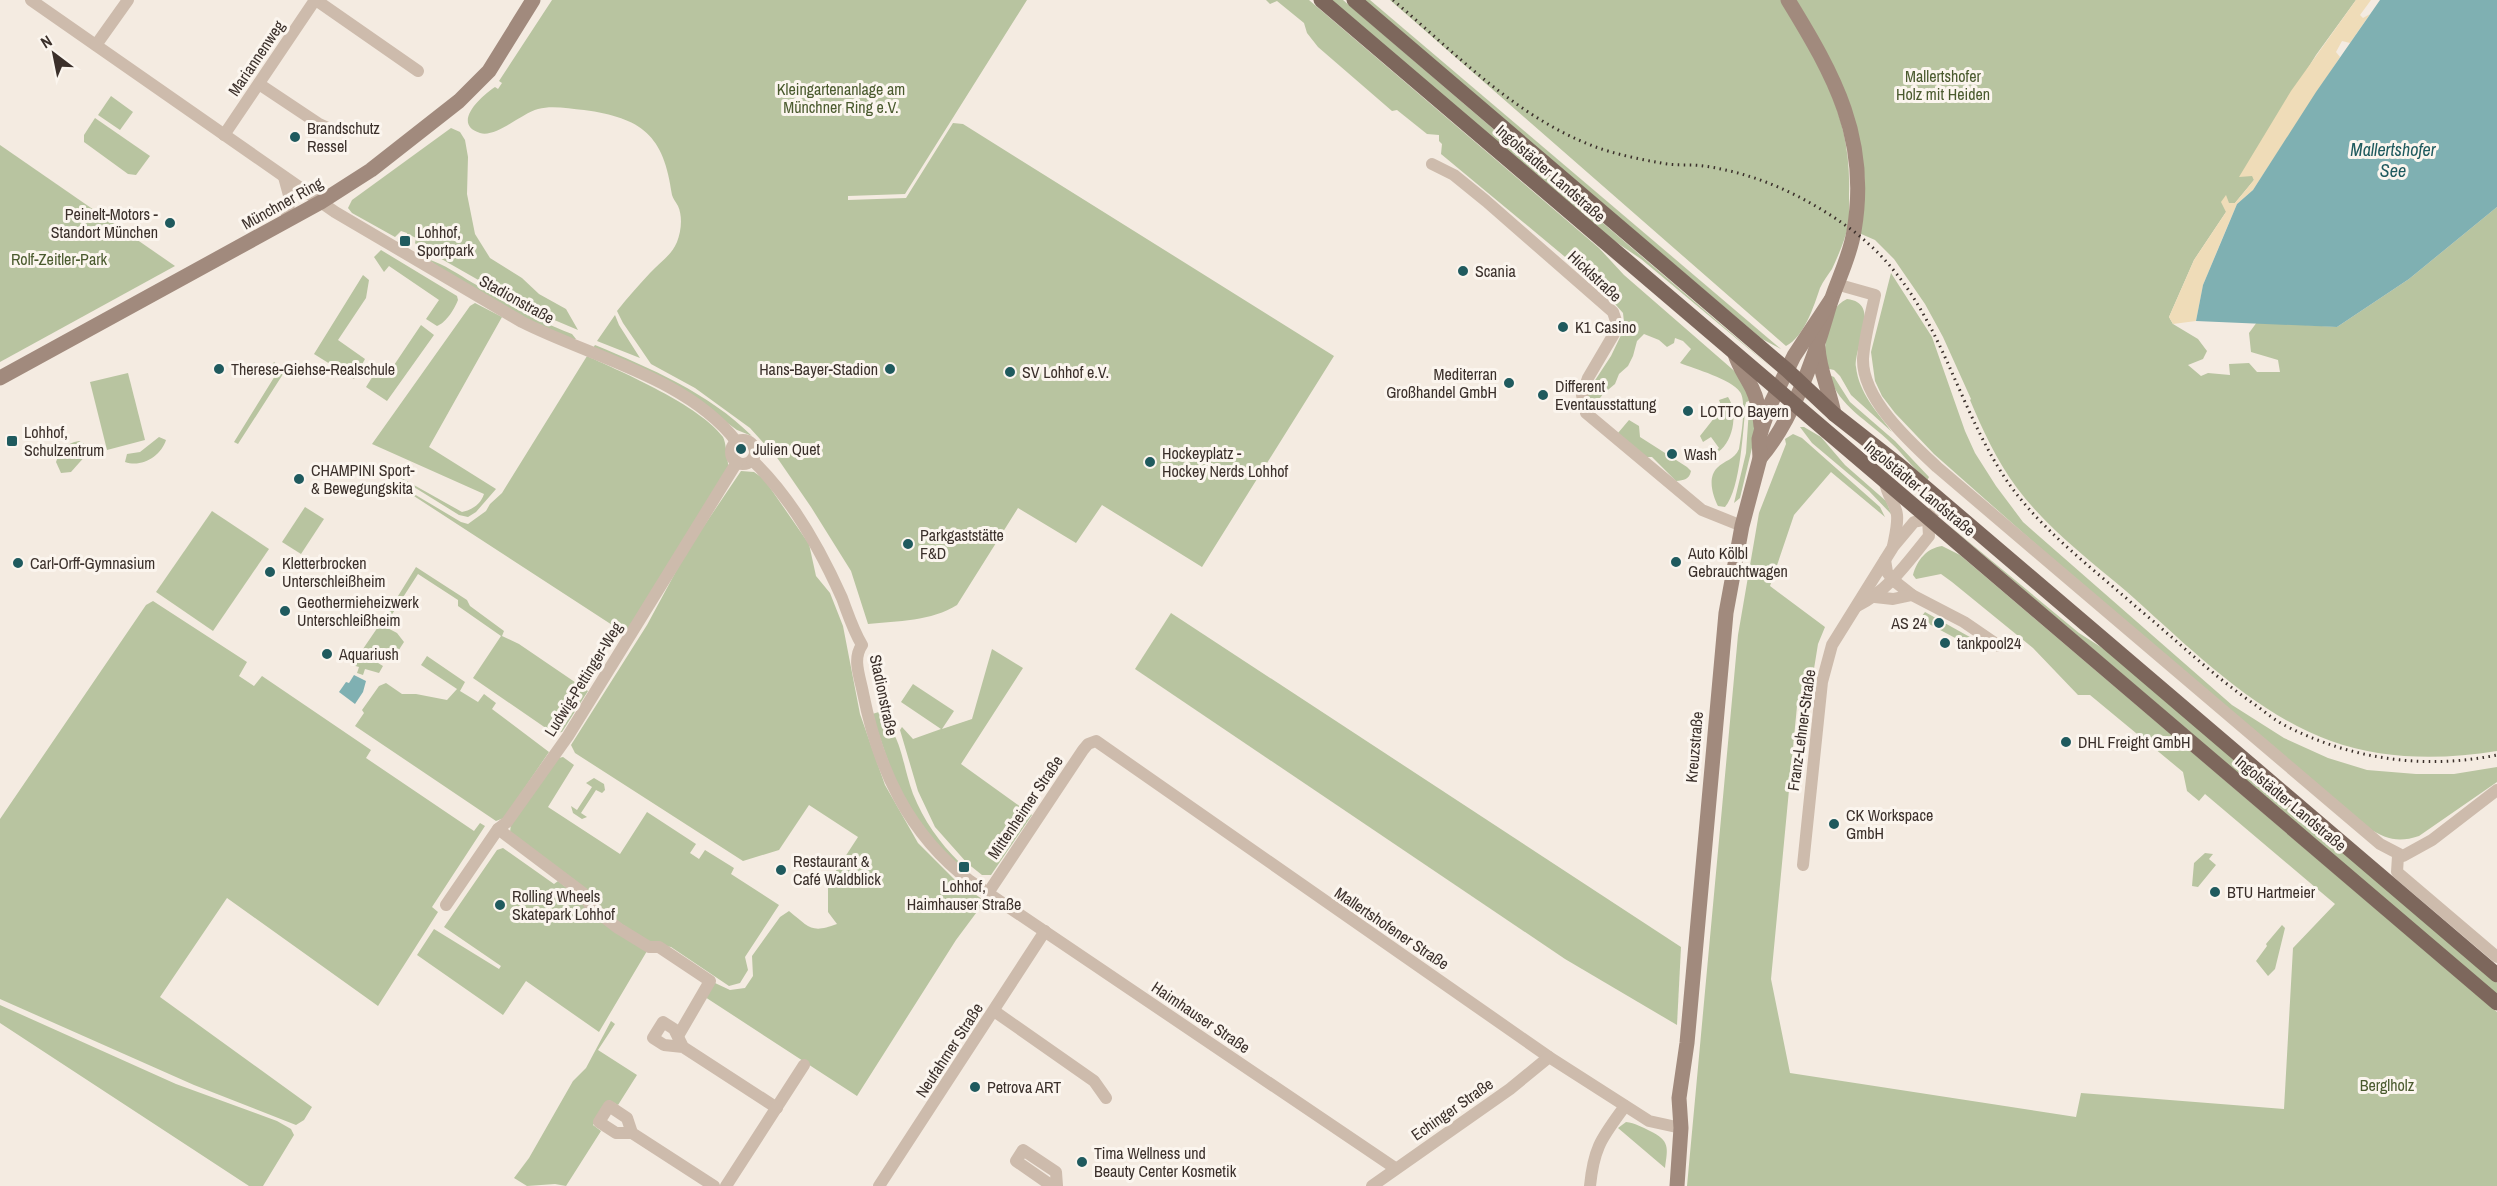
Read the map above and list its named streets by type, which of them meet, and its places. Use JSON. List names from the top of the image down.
{
  "streets": {
    "main road": ["Ingolstädter Landstraße", "Münchner Ring", "Kreuzstraße"],
    "street": [
      "Mariannenweg",
      "Hicklstraße",
      "Stadionstraße",
      "Ludwig-Pettinger-Weg",
      "Franz-Lehner-Straße",
      "Mittenheimer Straße",
      "Mallertshofener Straße",
      "Haimhauser Straße",
      "Neufahrner Straße",
      "Echinger Straße"
    ]
  },
  "crossings": [
    ["Mariannenweg", "Stadionstraße"],
    ["Ingolstädter Landstraße", "Franz-Lehner-Straße"],
    ["Ingolstädter Landstraße", "Kreuzstraße"],
    ["Münchner Ring", "Stadionstraße"],
    ["Hicklstraße", "Kreuzstraße"],
    ["Stadionstraße", "Ludwig-Pettinger-Weg"],
    ["Stadionstraße", "Mittenheimer Straße"],
    ["Stadionstraße", "Haimhauser Straße"],
    ["Kreuzstraße", "Mallertshofener Straße"],
    ["Mittenheimer Straße", "Mallertshofener Straße"],
    ["Mittenheimer Straße", "Haimhauser Straße"],
    ["Mallertshofener Straße", "Echinger Straße"],
    ["Haimhauser Straße", "Neufahrner Straße"],
    ["Haimhauser Straße", "Echinger Straße"]
  ],
  "water": ["Mallertshofer See"],
  "parks": [
    "Mallertshofer Holz mit Heiden",
    "Kleingartenanlage am Münchner Ring e.V.",
    "Rolf-Zeitler-Park",
    "Berglholz"
  ],
  "places": {
    "other": [
      "Brandschutz Ressel",
      "Peinelt-Motors - Standort München",
      "Scania",
      "K1 Casino",
      "Therese-Giehse-Realschule",
      "Hans-Bayer-Stadion",
      "SV Lohhof e.V.",
      "Mediterran Großhandel GmbH",
      "Different Eventausstattung",
      "LOTTO Bayern",
      "Julien Quet",
      "Wash",
      "Hockeyplatz - Hockey Nerds Lohhof",
      "CHAMPINI Sport- & Bewegungskita",
      "Parkgaststätte F&D",
      "Auto Kölbl Gebrauchtwagen",
      "Carl-Orff-Gymnasium",
      "Kletterbrocken Unterschleißheim",
      "Geothermieheizwerk Unterschleißheim",
      "AS 24",
      "tankpool24",
      "Aquariush",
      "DHL Freight GmbH",
      "CK Workspace GmbH",
      "Restaurant & Café Waldblick",
      "BTU Hartmeier",
      "Rolling Wheels Skatepark Lohhof",
      "Petrova ART",
      "Tima Wellness und Beauty Center Kosmetik"
    ],
    "transit": ["Lohhof, Sportpark", "Lohhof, Schulzentrum", "Lohhof, Haimhauser Straße"]
  },
  "north": "top left"
}
